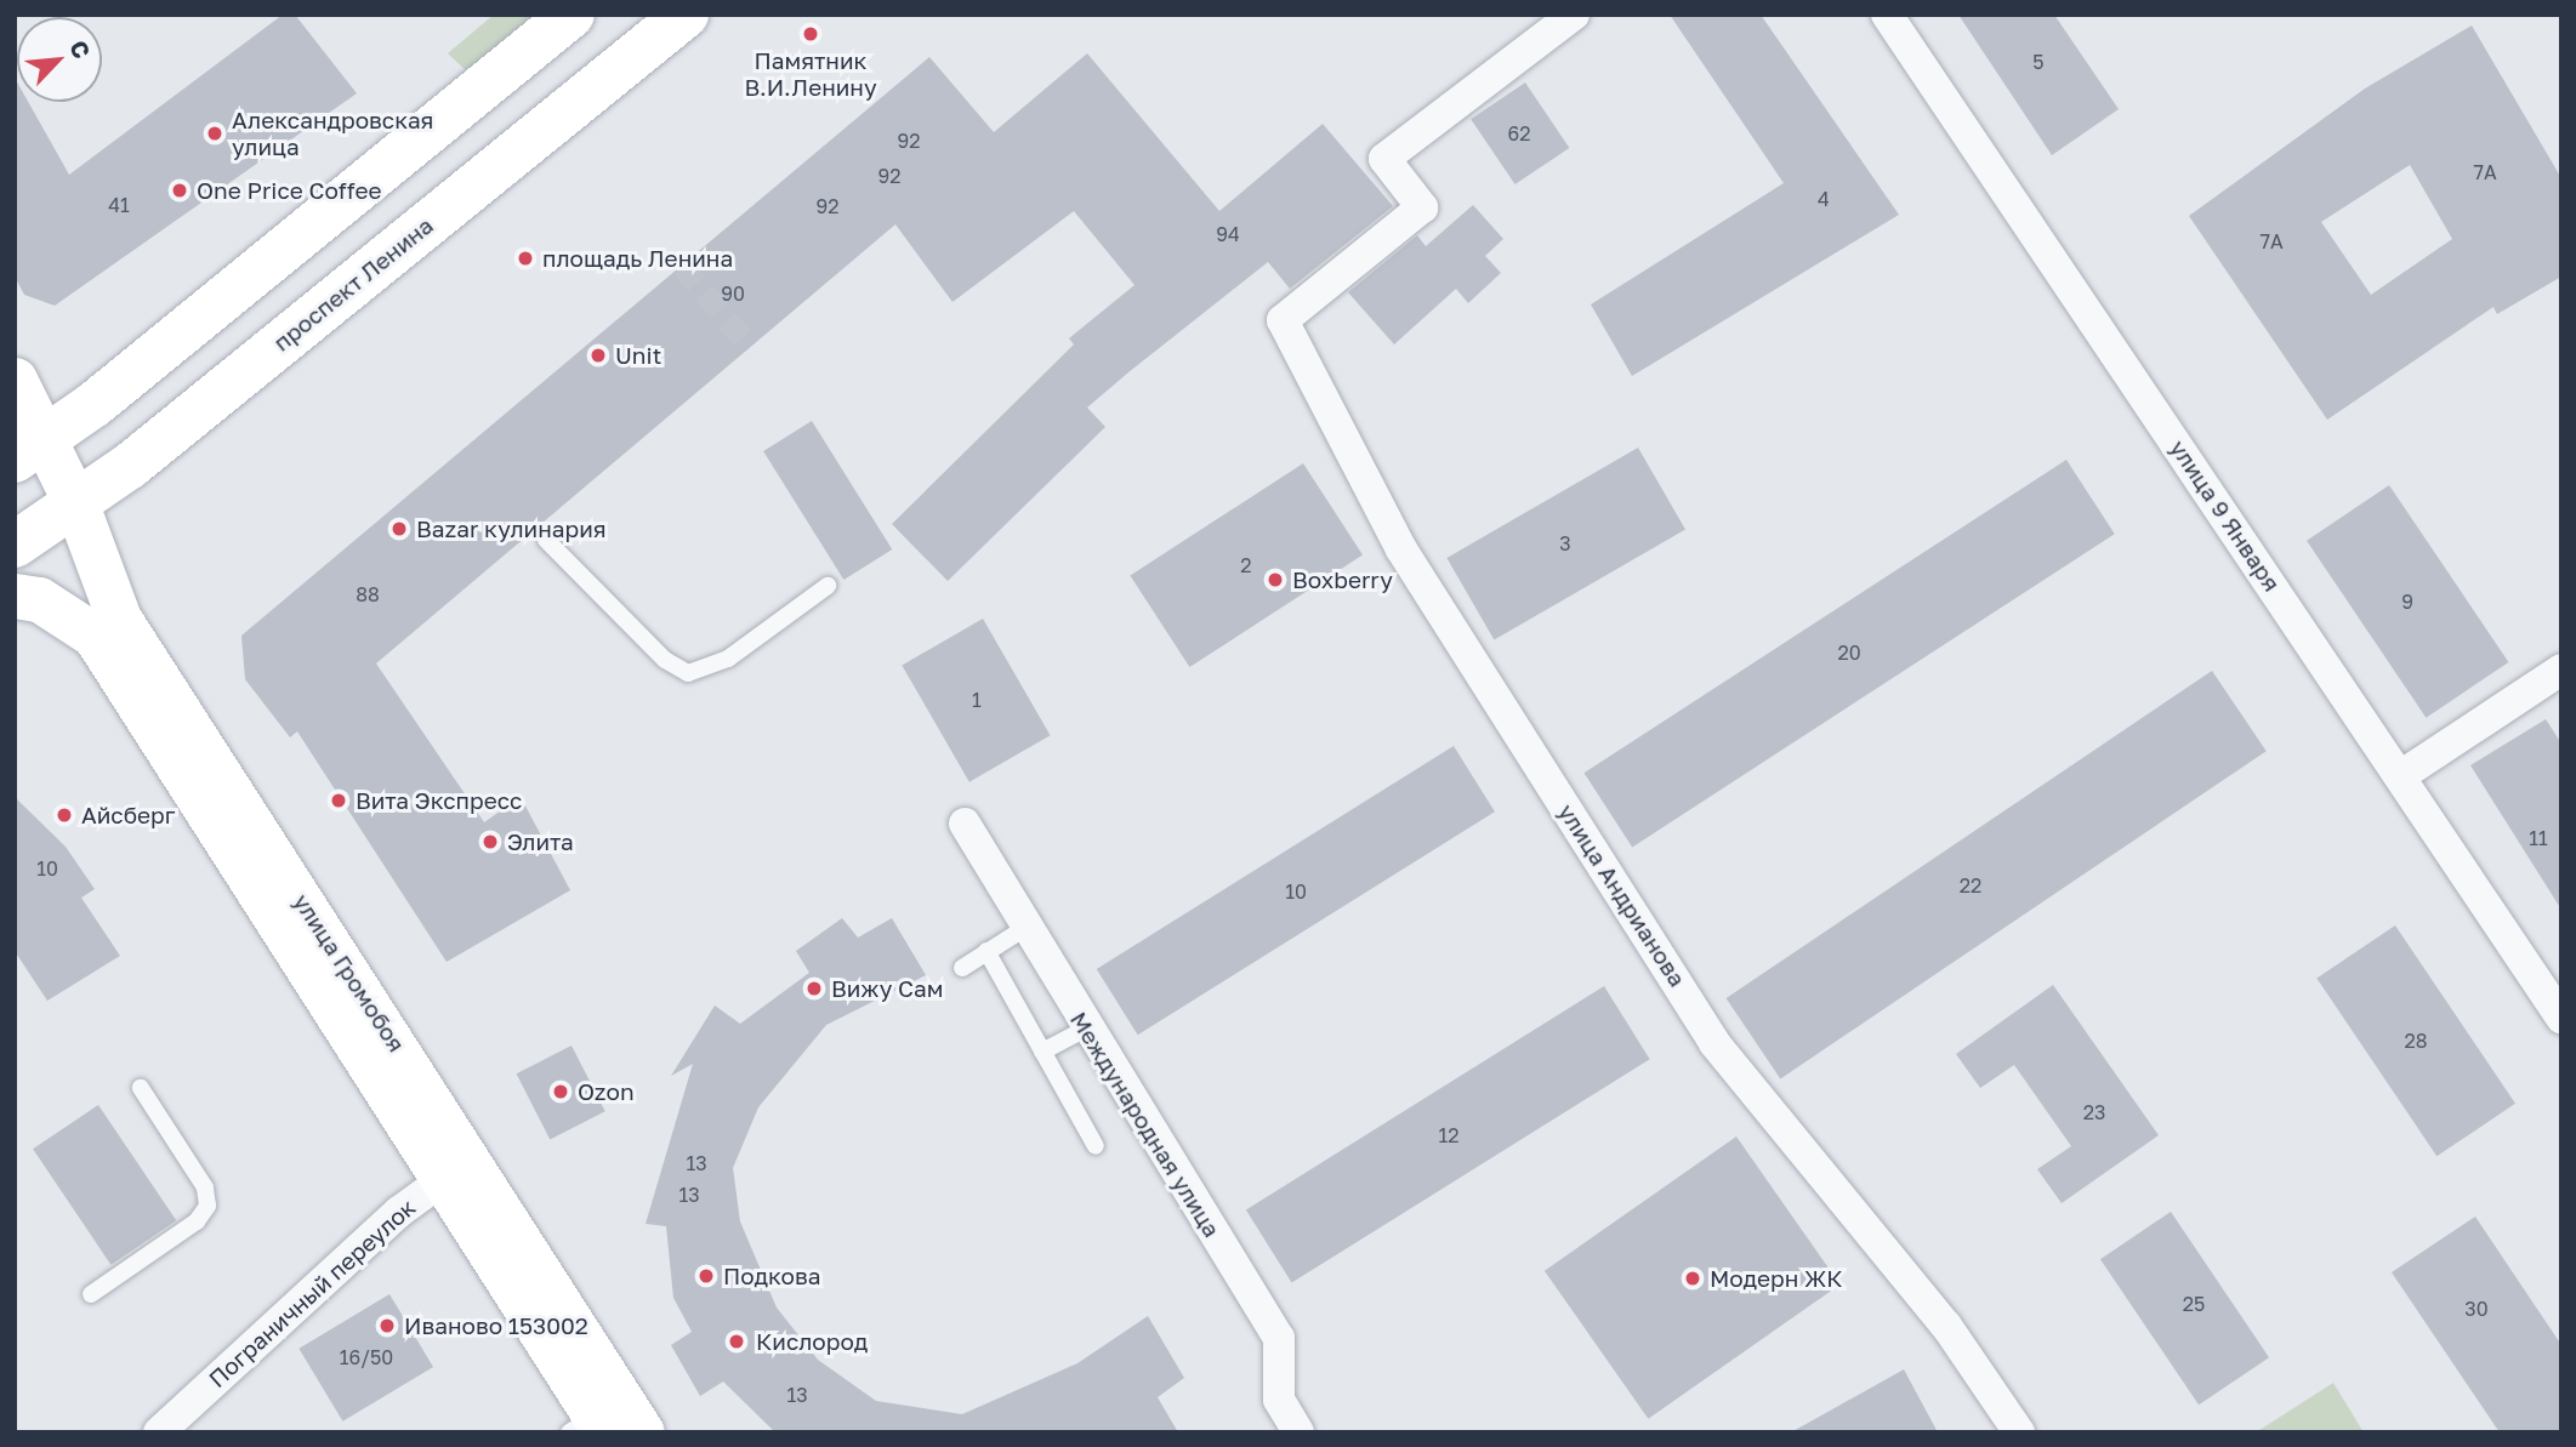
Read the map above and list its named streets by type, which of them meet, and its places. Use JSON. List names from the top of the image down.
{
  "streets": {
    "highway": ["проспект Ленина"],
    "main road": ["улица Громобоя"],
    "street": [
      "улица 9 Января",
      "улица Андрианова",
      "Международная улица",
      "Пограничный переулок"
    ]
  },
  "crossings": [
    ["проспект Ленина", "улица Громобоя"],
    ["улица Громобоя", "Пограничный переулок"]
  ],
  "places": [
    "Памятник В.И.Ленину",
    "Александровская улица",
    "One Price Coffee",
    "площадь Ленина",
    "Unit",
    "Bazar кулинария",
    "Boxberry",
    "Вита Экспресс",
    "Айсберг",
    "Элита",
    "Вижу Сам",
    "Ozon",
    "Подкова",
    "Модерн ЖК",
    "Иваново 153002",
    "Кислород"
  ],
  "house_numbers": [
    "5",
    "62",
    "92",
    "7А",
    "92",
    "4",
    "41",
    "92",
    "94",
    "7А",
    "90",
    "3",
    "2",
    "88",
    "9",
    "20",
    "1",
    "11",
    "10",
    "22",
    "10",
    "28",
    "23",
    "12",
    "13",
    "13",
    "25",
    "30",
    "16/50",
    "13"
  ],
  "north": "top right"
}
